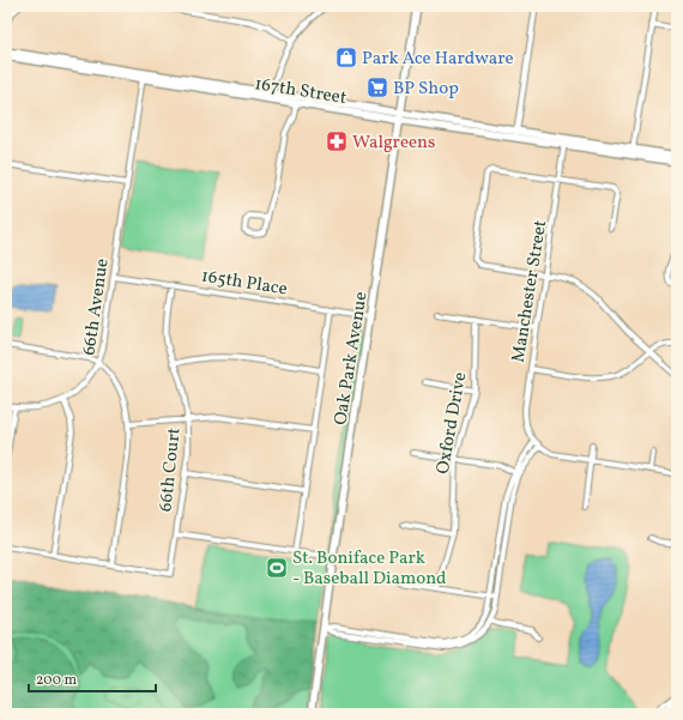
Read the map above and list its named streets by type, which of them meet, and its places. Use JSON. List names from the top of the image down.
{
  "streets": {
    "main road": ["167th Street", "Oak Park Avenue"],
    "street": [
      "165th Place",
      "Manchester Street",
      "66th Avenue",
      "Oxford Drive",
      "66th Court"
    ]
  },
  "crossings": [
    ["167th Street", "Manchester Street"],
    ["167th Street", "66th Avenue"],
    ["167th Street", "Oak Park Avenue"],
    ["165th Place", "66th Avenue"],
    ["165th Place", "Oak Park Avenue"],
    ["165th Place", "66th Court"],
    ["66th Avenue", "66th Court"]
  ],
  "places": {
    "shop": ["Park Ace Hardware"],
    "supermarket": ["BP Shop"],
    "pharmacy": ["Walgreens"],
    "sports": ["St. Boniface Park - Baseball Diamond"]
  },
  "scale_bar": "200 m"
}
